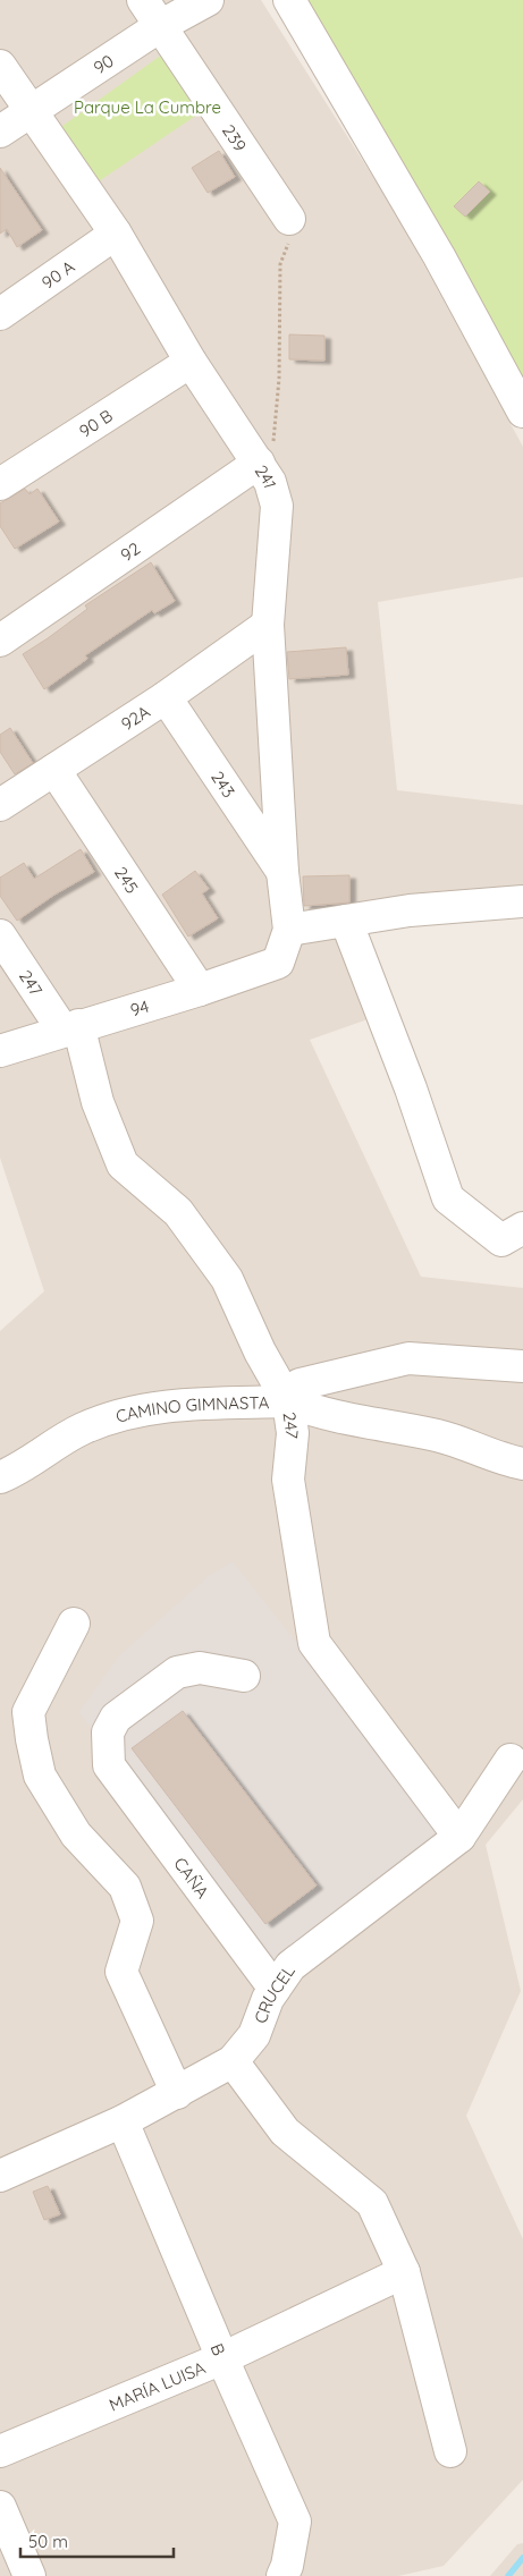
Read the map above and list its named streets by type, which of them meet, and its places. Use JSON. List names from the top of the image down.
{
  "streets": {
    "street": [
      "90",
      "239",
      "90 A",
      "90 B",
      "241",
      "92",
      "92A",
      "243",
      "245",
      "247",
      "94",
      "CAMINO GIMNASTA",
      "CAÑA",
      "CRUCEL",
      "B",
      "MARÍA LUISA"
    ]
  },
  "crossings": [
    ["90", "239"],
    ["90", "241"],
    ["90 A", "241"],
    ["90 B", "241"],
    ["241", "92"],
    ["241", "92A"],
    ["241", "243"],
    ["241", "94"],
    ["92A", "243"],
    ["92A", "245"],
    ["245", "94"],
    ["247", "94"],
    ["247", "CAMINO GIMNASTA"],
    ["247", "CRUCEL"],
    ["CAÑA", "CRUCEL"],
    ["CRUCEL", "B"],
    ["B", "MARÍA LUISA"]
  ],
  "parks": ["Parque La Cumbre"],
  "scale_bar": "50 m"
}
